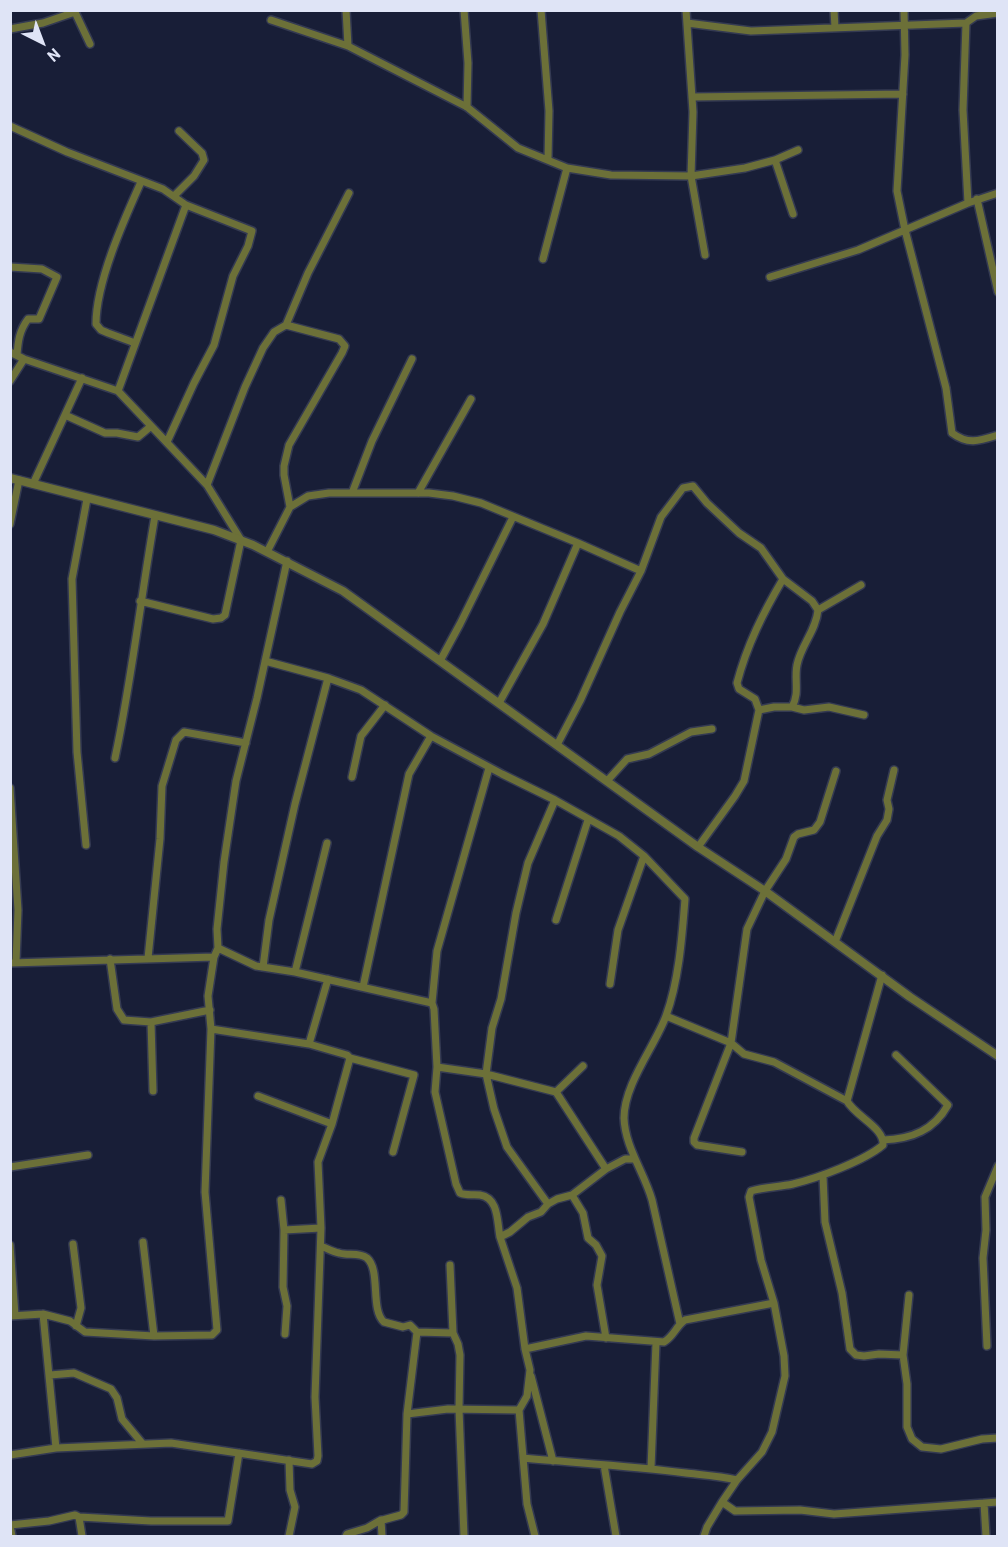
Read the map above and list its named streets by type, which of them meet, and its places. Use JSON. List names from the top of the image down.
{
  "north": "bottom right"
}
